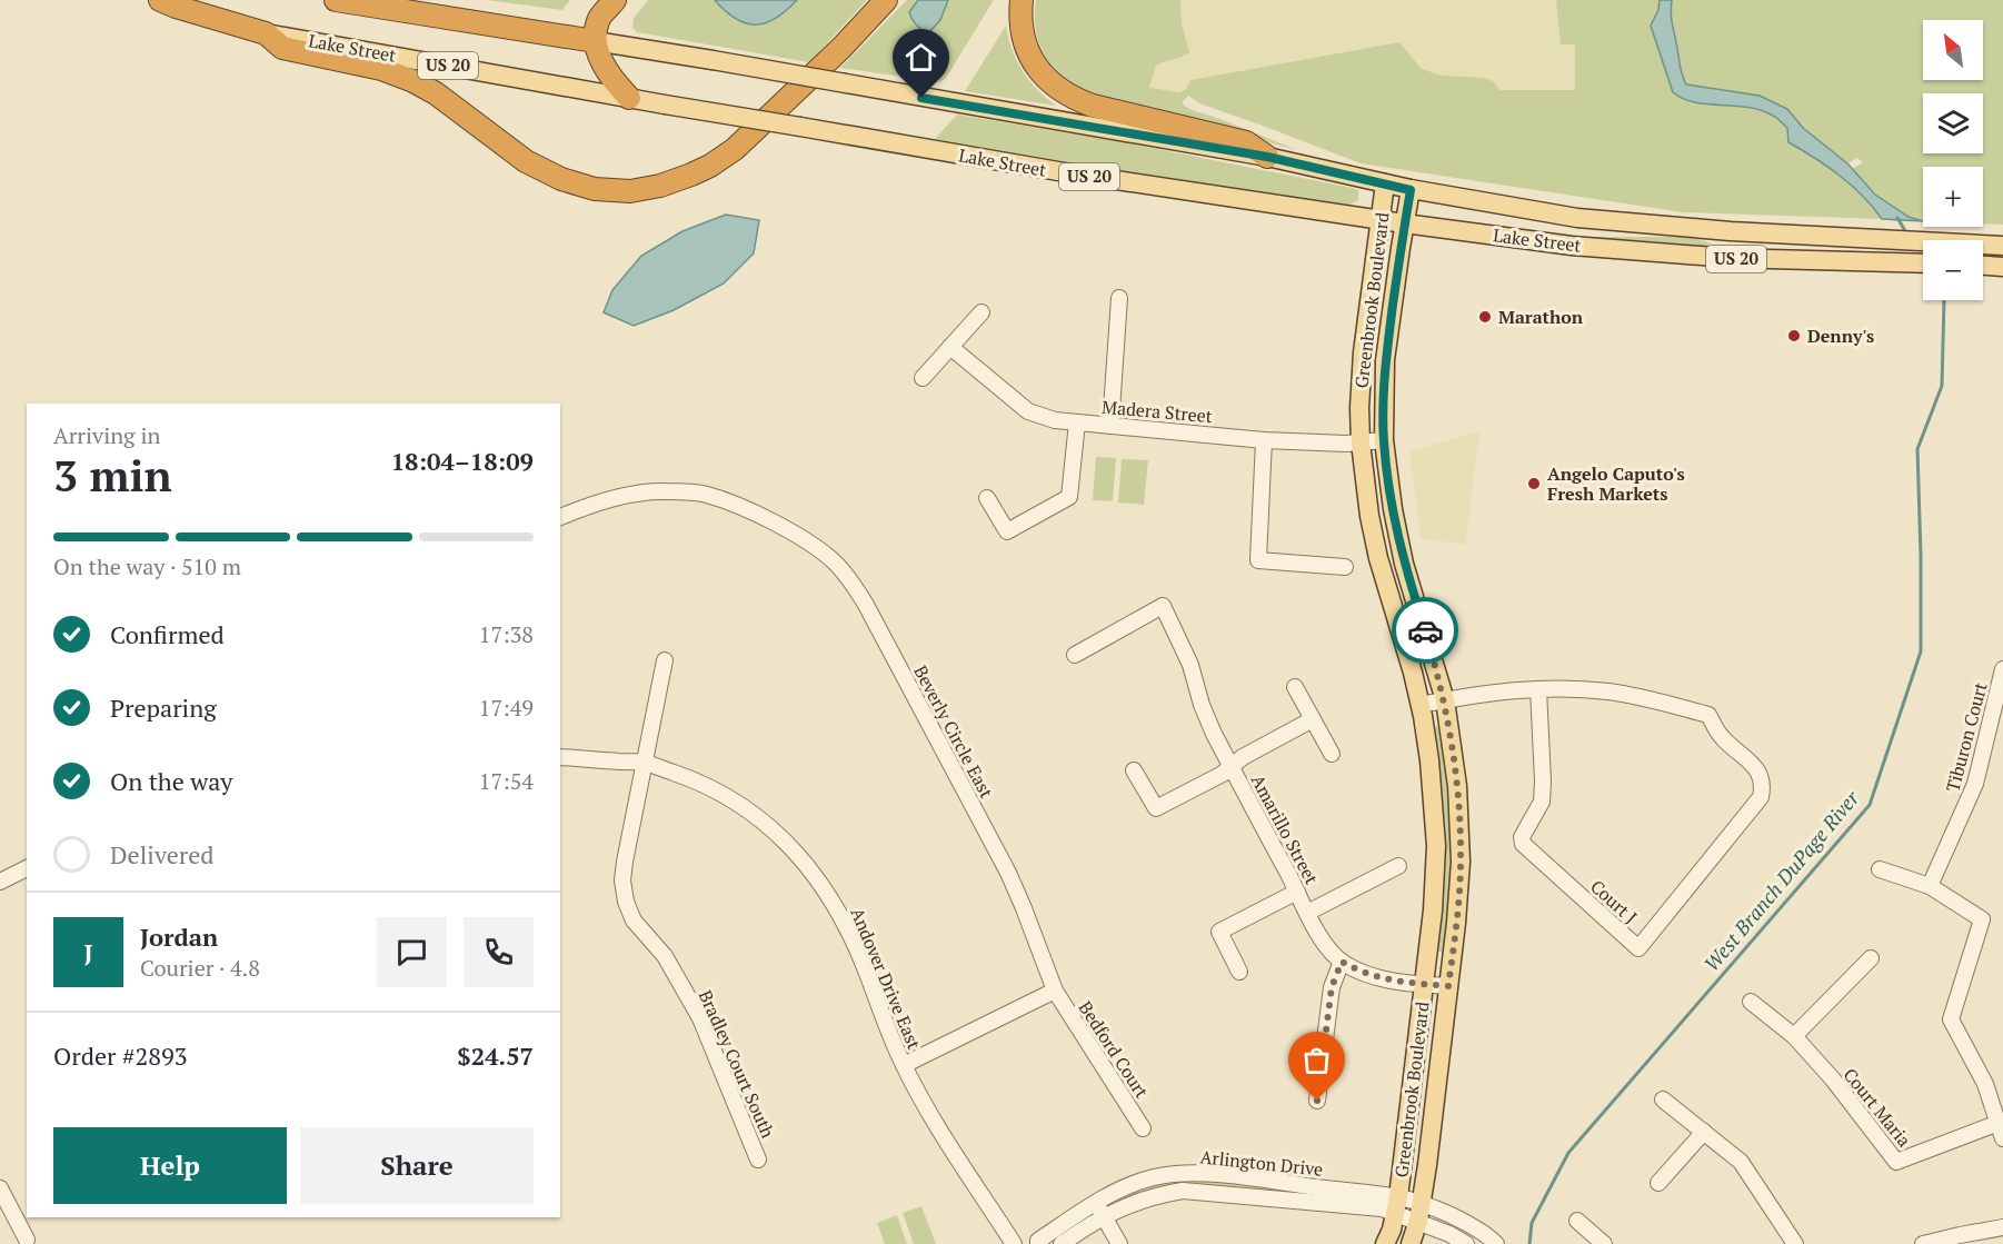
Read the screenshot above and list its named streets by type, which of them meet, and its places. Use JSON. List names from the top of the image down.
{
  "streets": {
    "highway": ["Lake Street", "US 20"],
    "main road": ["Greenbrook Boulevard"],
    "street": [
      "Madera Street",
      "Beverly Circle East",
      "Tiburon Court",
      "Amarillo Street",
      "Court J",
      "Andover Drive East",
      "Bedford Court",
      "Bradley Court South",
      "Court Maria",
      "Arlington Drive"
    ]
  },
  "crossings": [
    ["Lake Street", "Greenbrook Boulevard"],
    ["Greenbrook Boulevard", "Madera Street"],
    ["Greenbrook Boulevard", "Amarillo Street"],
    ["Greenbrook Boulevard", "Arlington Drive"],
    ["Beverly Circle East", "Bedford Court"],
    ["Andover Drive East", "Bradley Court South"]
  ],
  "water": ["West Branch DuPage River"],
  "places": ["Marathon", "Denny's", "Angelo Caputo's Fresh Markets"],
  "north": "top left",
  "page": {
    "map_buttons": ["+", "−"],
    "heading": ["3 min", "Arriving in", "18:04–18:09"],
    "panel": [
      "Jordan",
      "Courier · 4.8",
      "Order #2893",
      "$24.57"
    ],
    "bar": "On the way · 510 m",
    "list": [
      ["Confirmed", "17:38"],
      ["Preparing", "17:49"],
      ["On the way", "17:54"],
      "Delivered"
    ],
    "round": "J",
    "buttons": ["Help", "Share"]
  }
}
